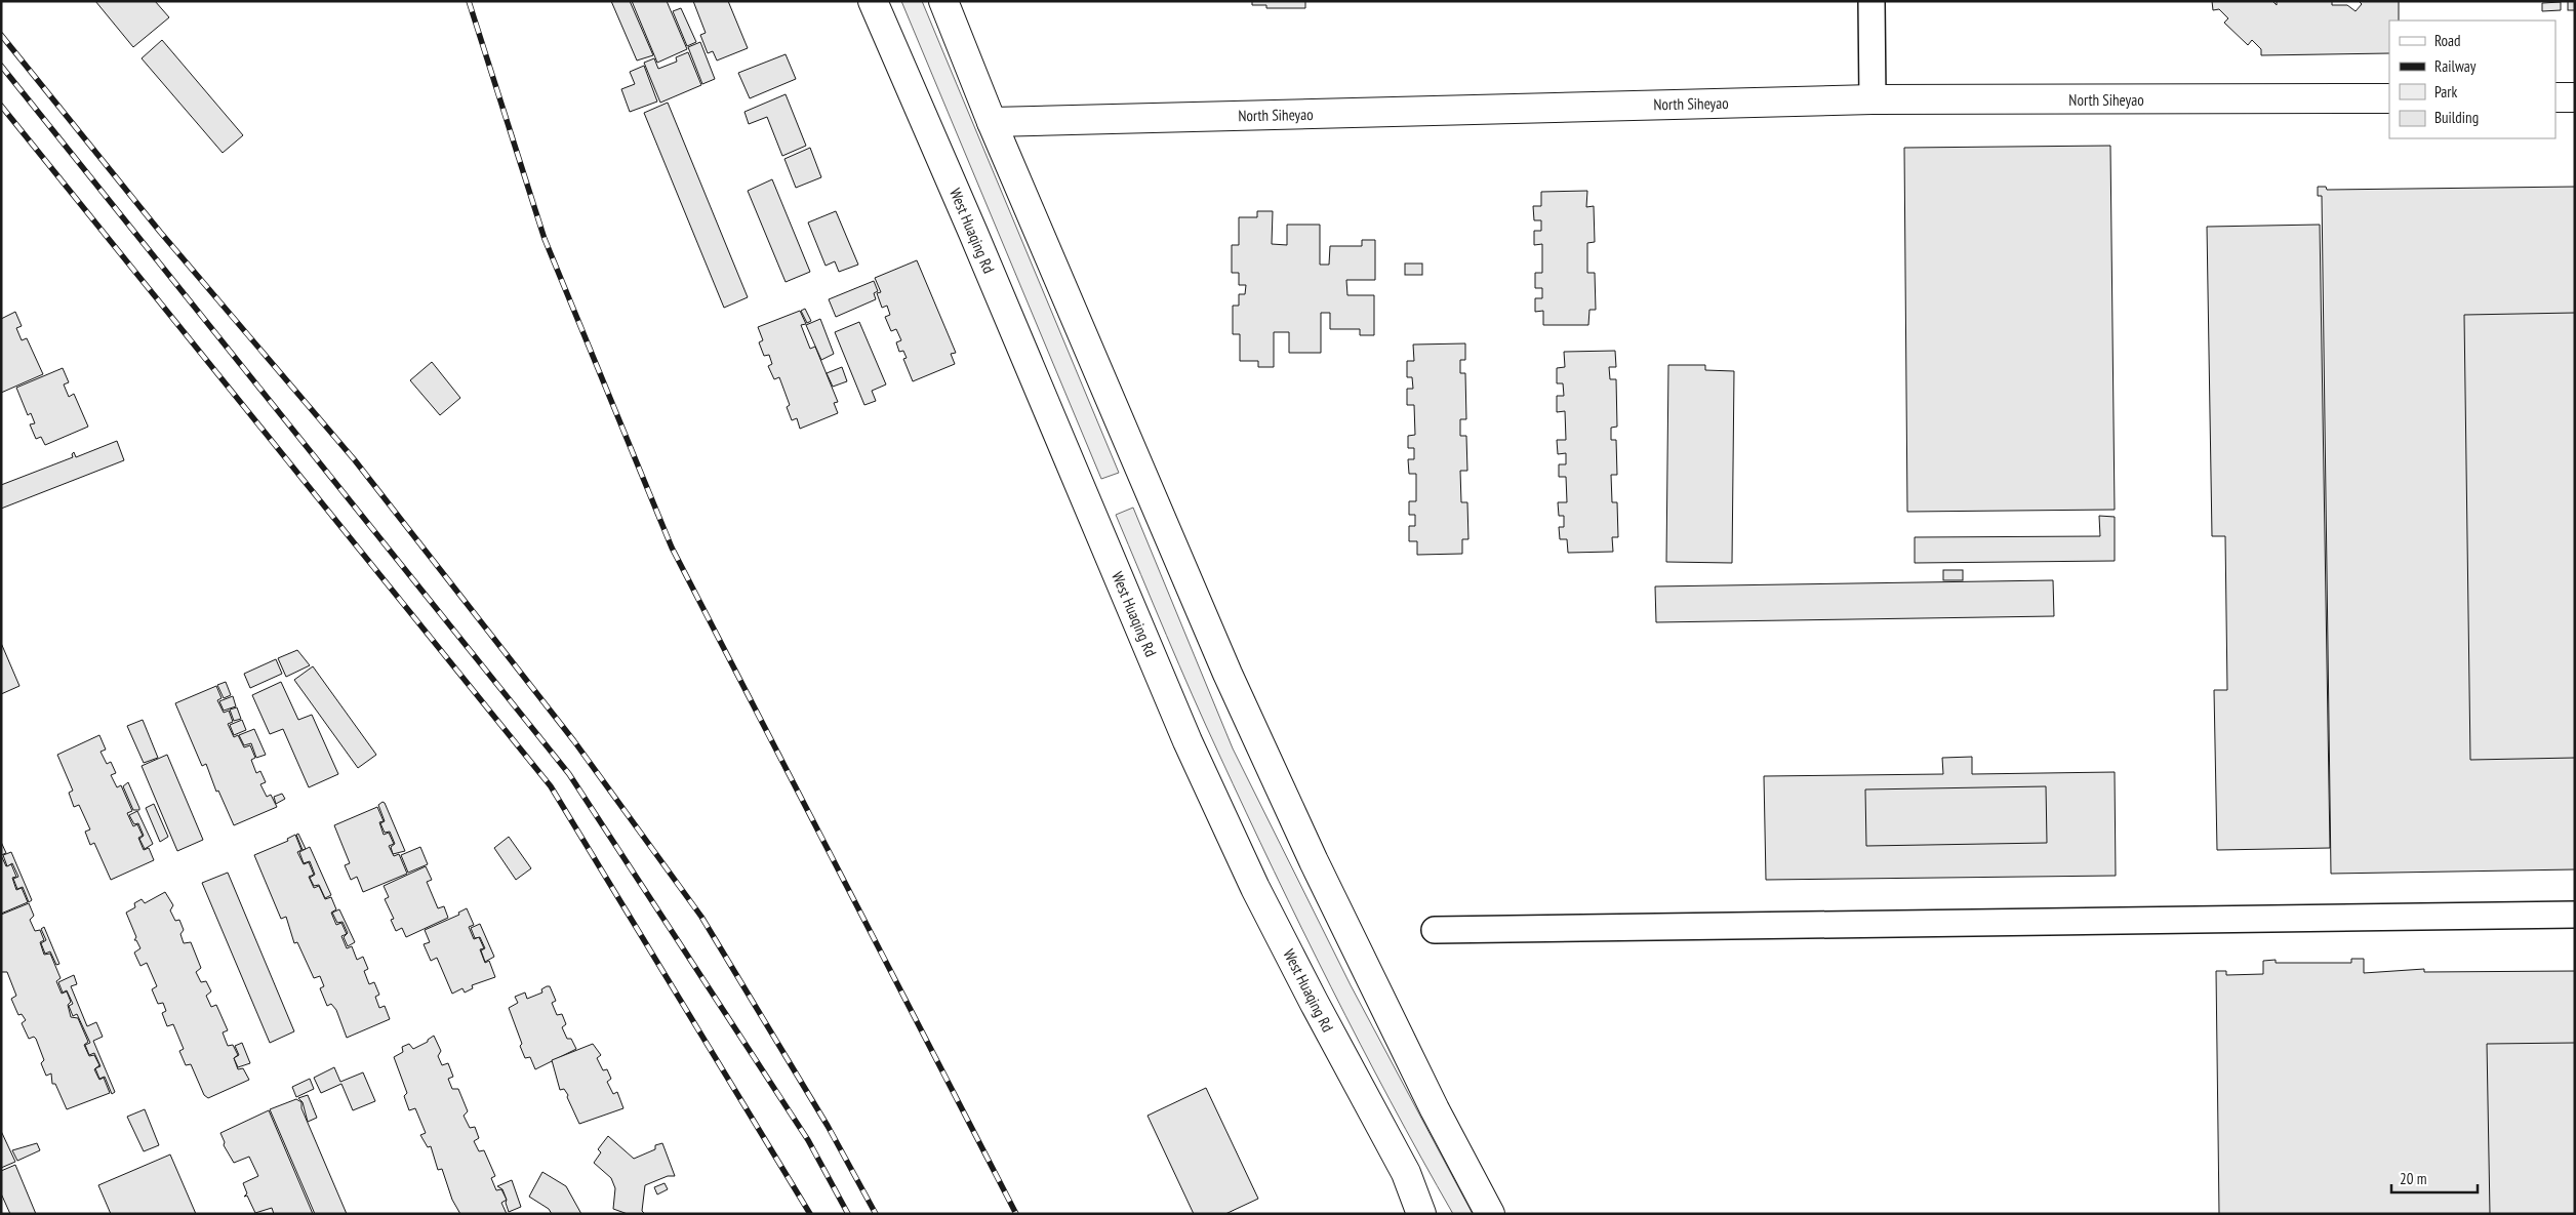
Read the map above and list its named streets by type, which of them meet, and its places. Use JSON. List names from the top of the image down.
{
  "streets": {
    "main road": ["North Siheyao", "West Huaqing Rd"]
  },
  "legend": [
    "Road",
    "Railway",
    "Park",
    "Building"
  ],
  "scale_bar": "20 m"
}
